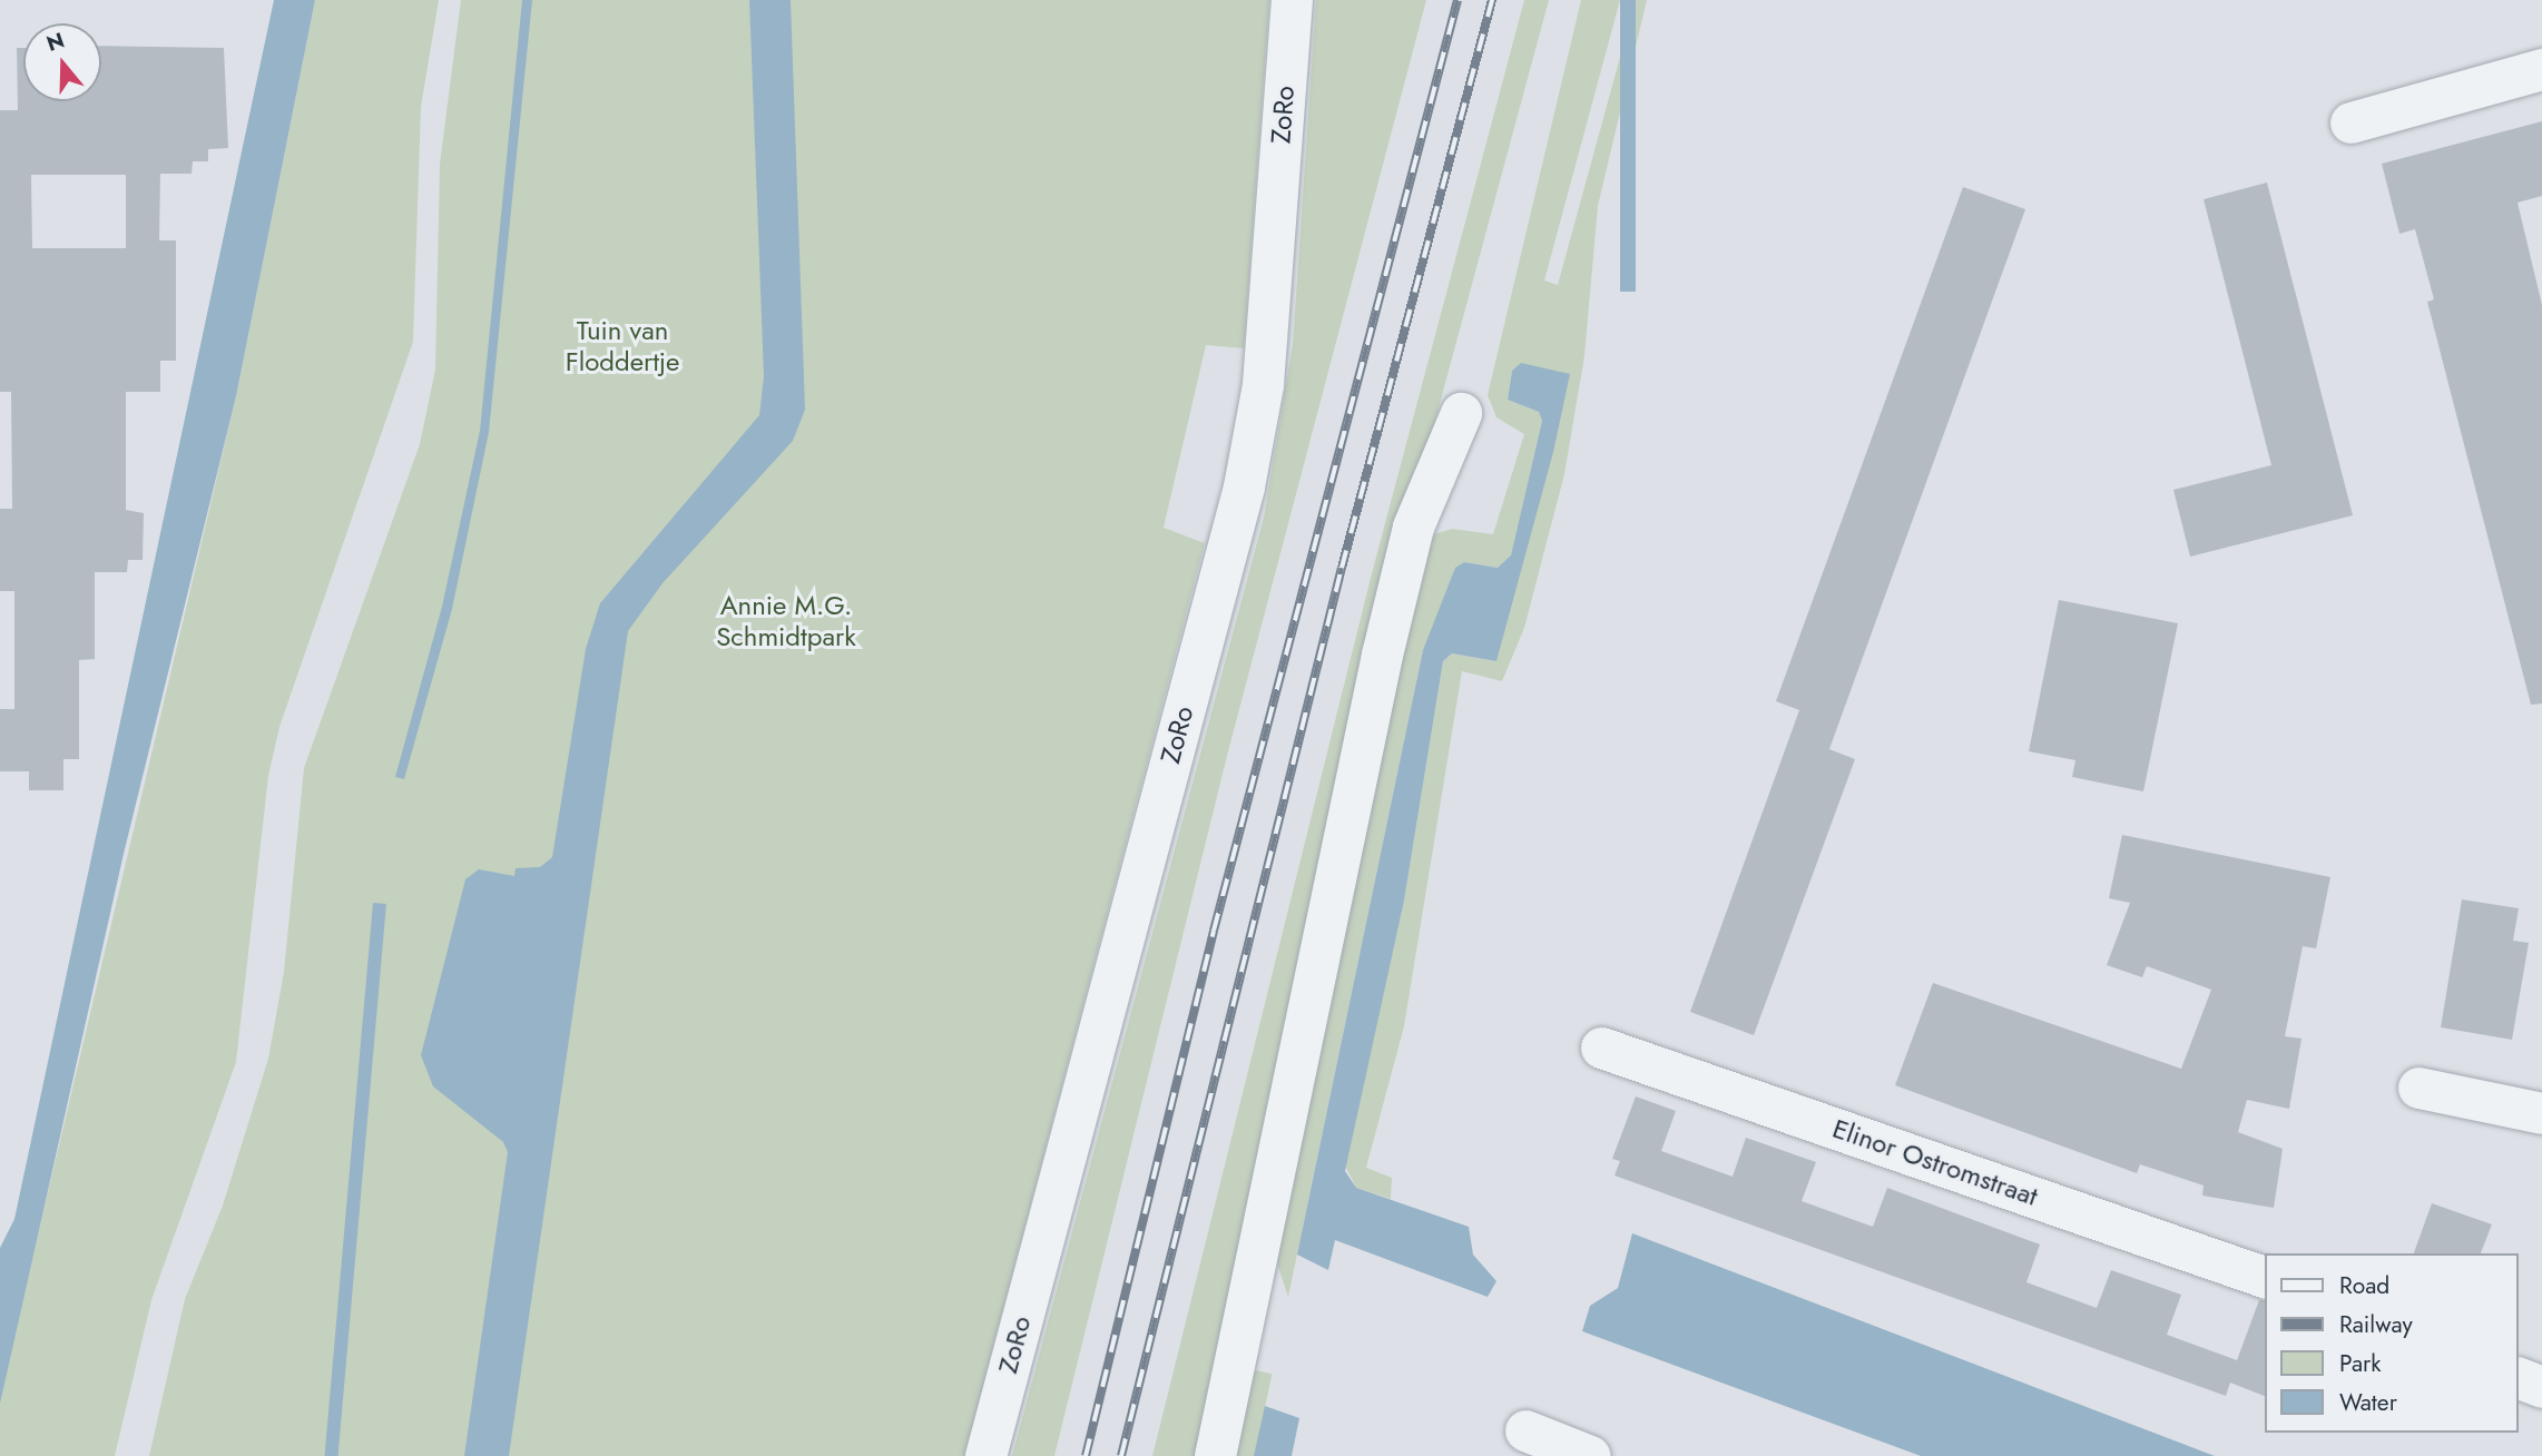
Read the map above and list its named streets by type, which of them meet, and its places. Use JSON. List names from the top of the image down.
{
  "streets": {
    "street": ["ZoRo", "Elinor Ostromstraat"]
  },
  "parks": ["Tuin van Floddertje", "Annie M.G. Schmidtpark"],
  "legend": [
    "Road",
    "Railway",
    "Park",
    "Water"
  ],
  "north": "top"
}
